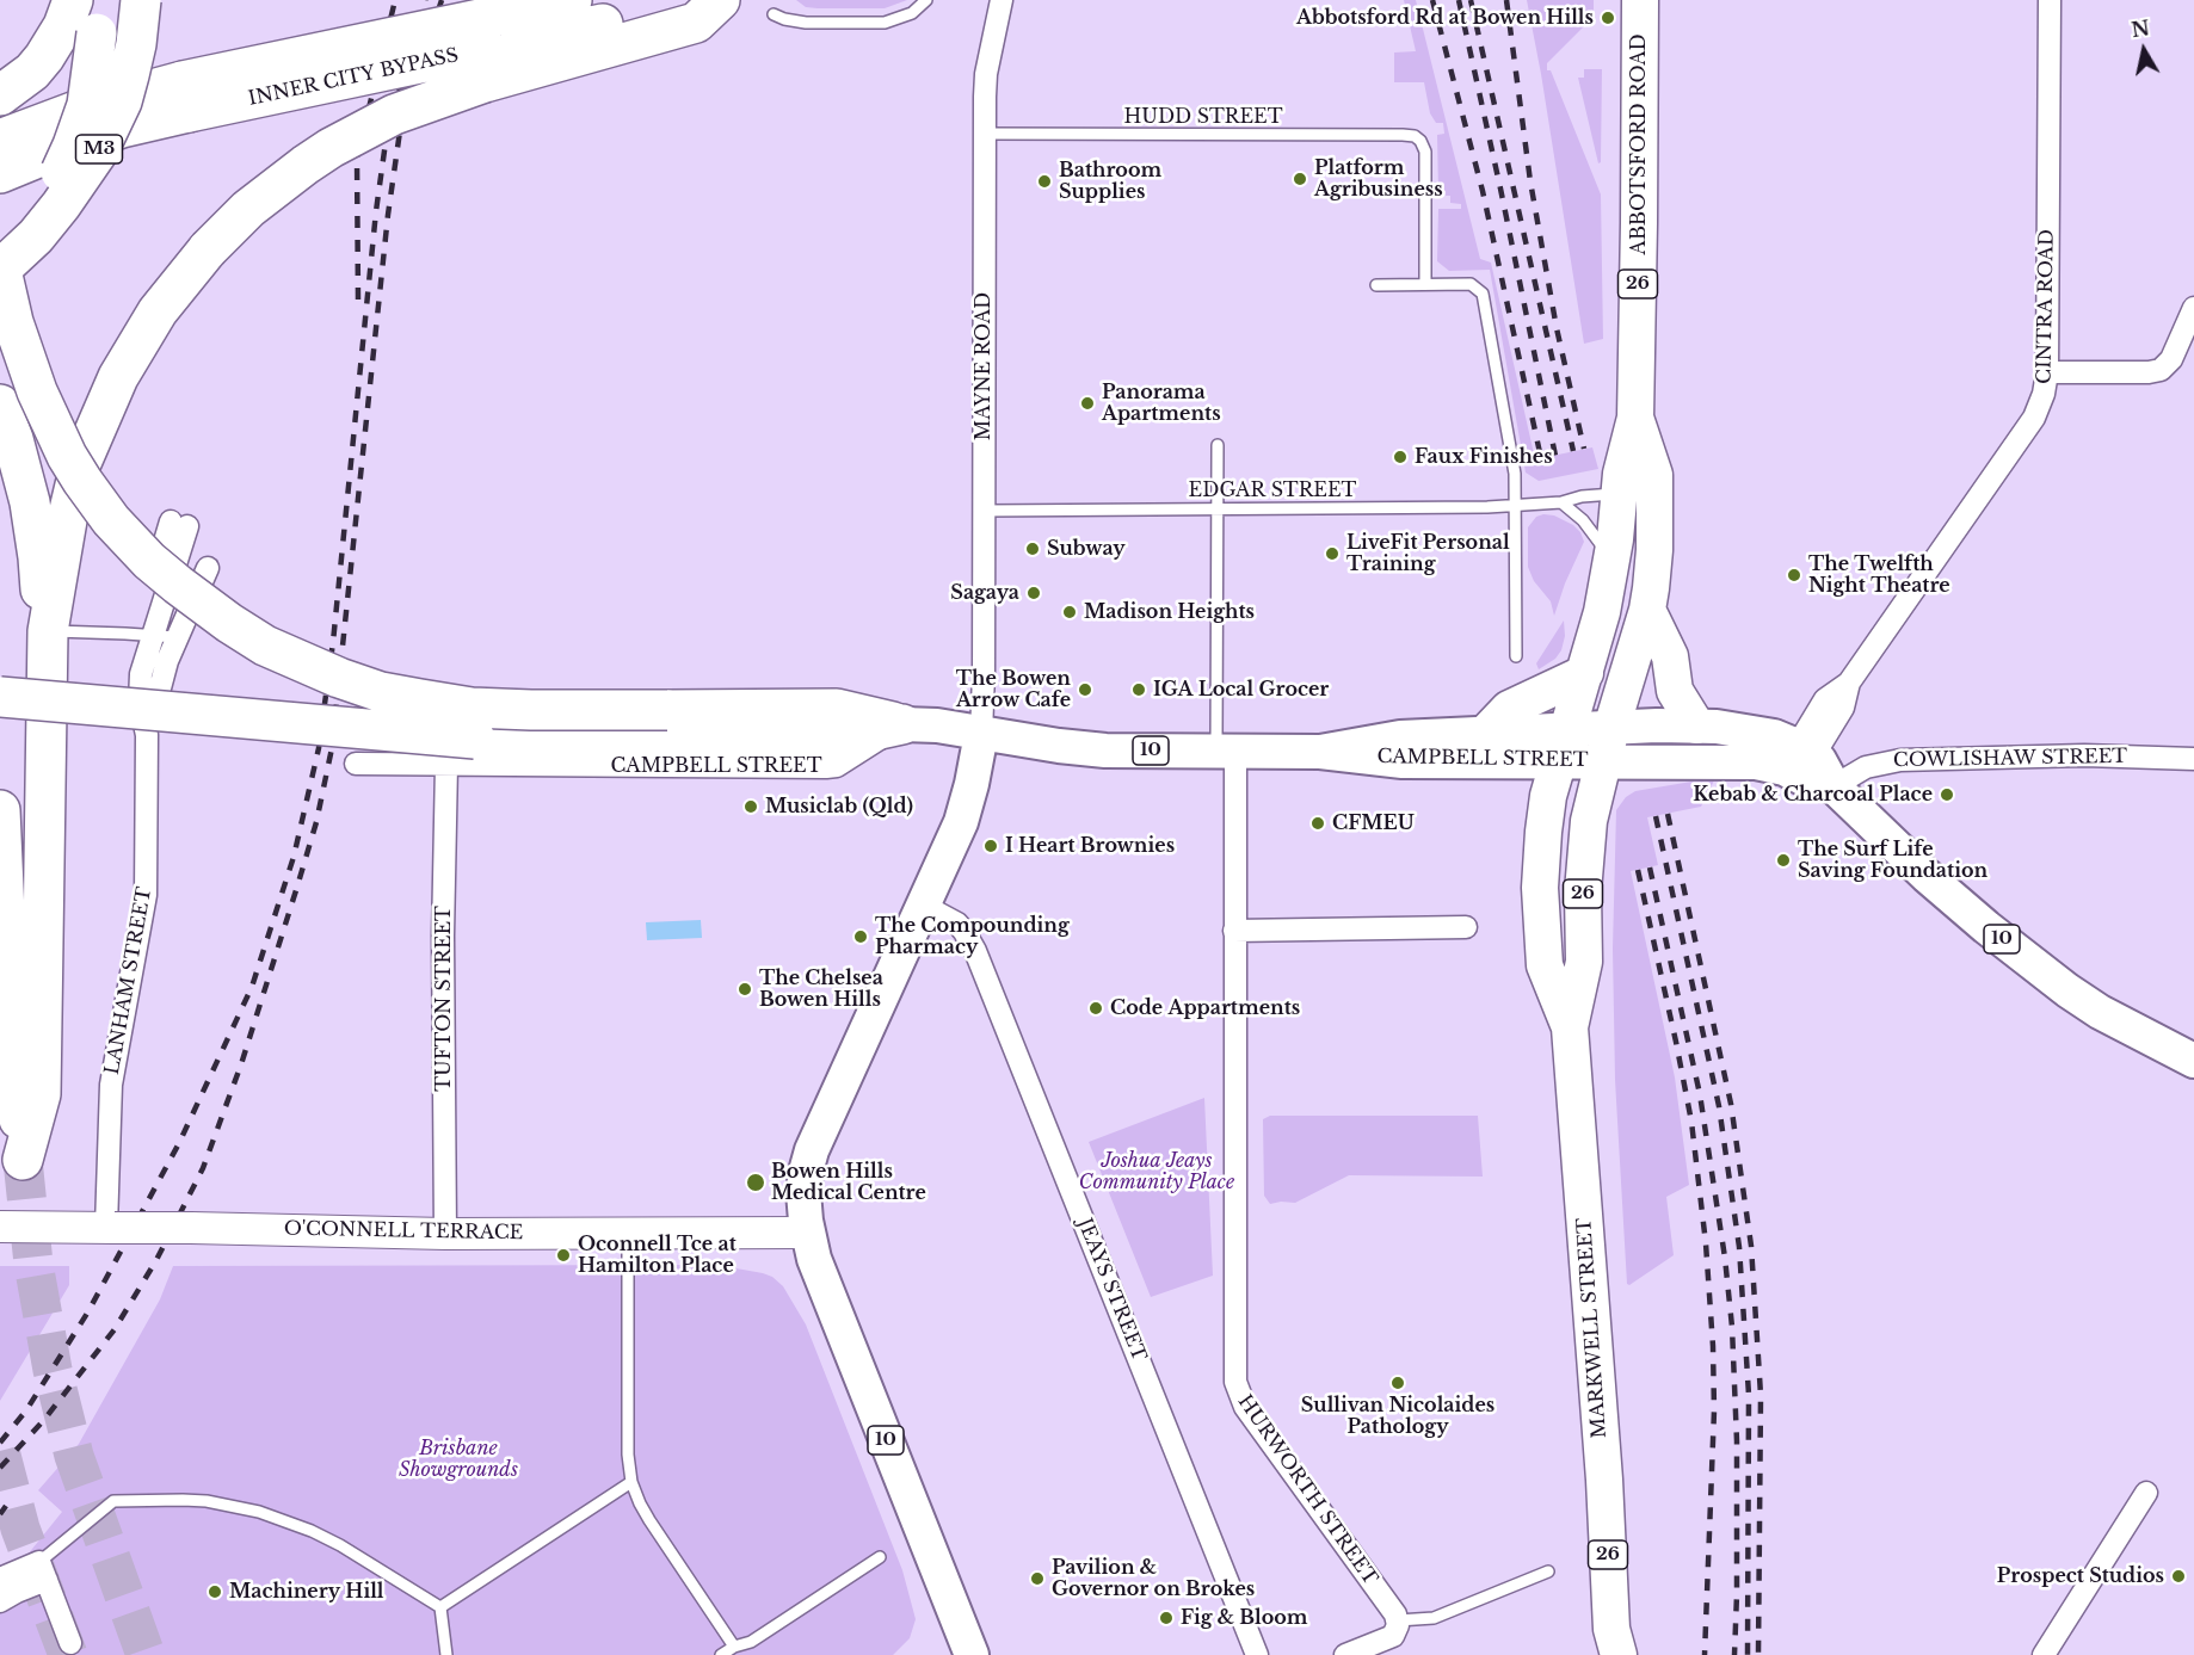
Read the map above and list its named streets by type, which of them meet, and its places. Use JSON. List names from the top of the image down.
{
  "streets": {
    "highway": [
      "INNER CITY BYPASS",
      "ABBOTSFORD ROAD",
      "M3",
      "26",
      "MARKWELL STREET"
    ],
    "main road": ["10", "CAMPBELL STREET", "O'CONNELL TERRACE"],
    "street": [
      "CINTRA ROAD",
      "MAYNE ROAD",
      "COWLISHAW STREET",
      "LANHAM STREET",
      "TUFTON STREET",
      "JEAYS STREET",
      "HURWORTH STREET"
    ],
    "lane": ["HUDD STREET", "EDGAR STREET"]
  },
  "crossings": [
    ["HUDD STREET", "MAYNE ROAD"],
    ["ABBOTSFORD ROAD", "EDGAR STREET"],
    ["ABBOTSFORD ROAD", "10"],
    ["ABBOTSFORD ROAD", "CAMPBELL STREET"],
    ["ABBOTSFORD ROAD", "MARKWELL STREET"],
    ["CINTRA ROAD", "10"],
    ["MAYNE ROAD", "EDGAR STREET"],
    ["MAYNE ROAD", "10"],
    ["MAYNE ROAD", "CAMPBELL STREET"],
    ["10", "CAMPBELL STREET"],
    ["10", "COWLISHAW STREET"],
    ["10", "O'CONNELL TERRACE"],
    ["10", "JEAYS STREET"],
    ["10", "MARKWELL STREET"],
    ["CAMPBELL STREET", "TUFTON STREET"],
    ["CAMPBELL STREET", "MARKWELL STREET"],
    ["CAMPBELL STREET", "HURWORTH STREET"],
    ["LANHAM STREET", "O'CONNELL TERRACE"],
    ["TUFTON STREET", "O'CONNELL TERRACE"]
  ],
  "parks": ["Joshua Jeays Community Place", "Brisbane Showgrounds"],
  "places": [
    "Abbotsford Rd at Bowen Hills",
    "Platform Agribusiness",
    "Bathroom Supplies",
    "Panorama Apartments",
    "Faux Finishes",
    "Subway",
    "LiveFit Personal Training",
    "The Twelfth Night Theatre",
    "Sagaya",
    "Madison Heights",
    "The Bowen Arrow Cafe",
    "IGA Local Grocer",
    "Kebab & Charcoal Place",
    "Musiclab (Qld)",
    "CFMEU",
    "I Heart Brownies",
    "The Surf Life Saving Foundation",
    "The Compounding Pharmacy",
    "The Chelsea Bowen Hills",
    "Code Appartments",
    "Bowen Hills Medical Centre",
    "Oconnell Tce at Hamilton Place",
    "Sullivan Nicolaides Pathology",
    "Prospect Studios",
    "Pavilion & Governor on Brokes",
    "Machinery Hill",
    "Fig & Bloom"
  ],
  "north": "top"
}
